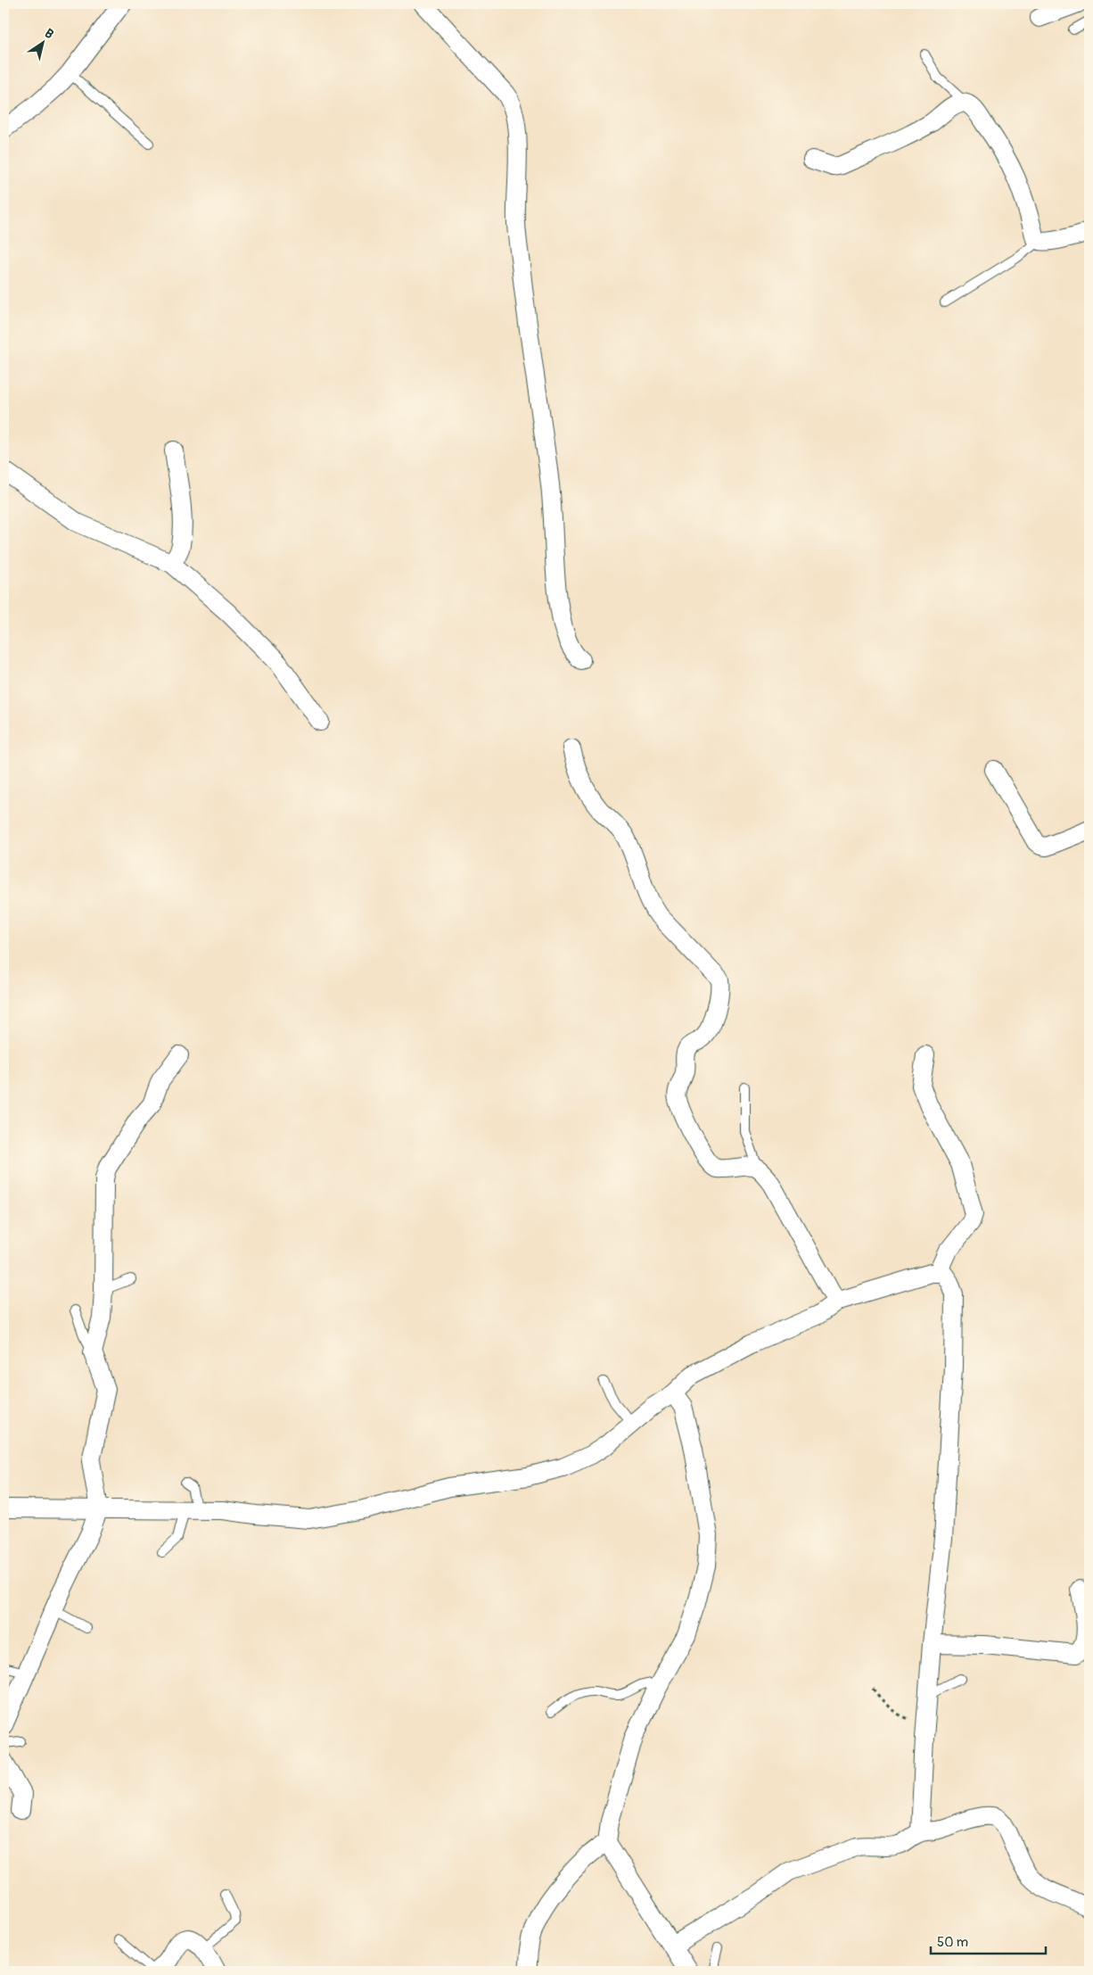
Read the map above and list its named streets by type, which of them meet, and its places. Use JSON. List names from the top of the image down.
{
  "scale_bar": "50 m",
  "north": "top right"
}
